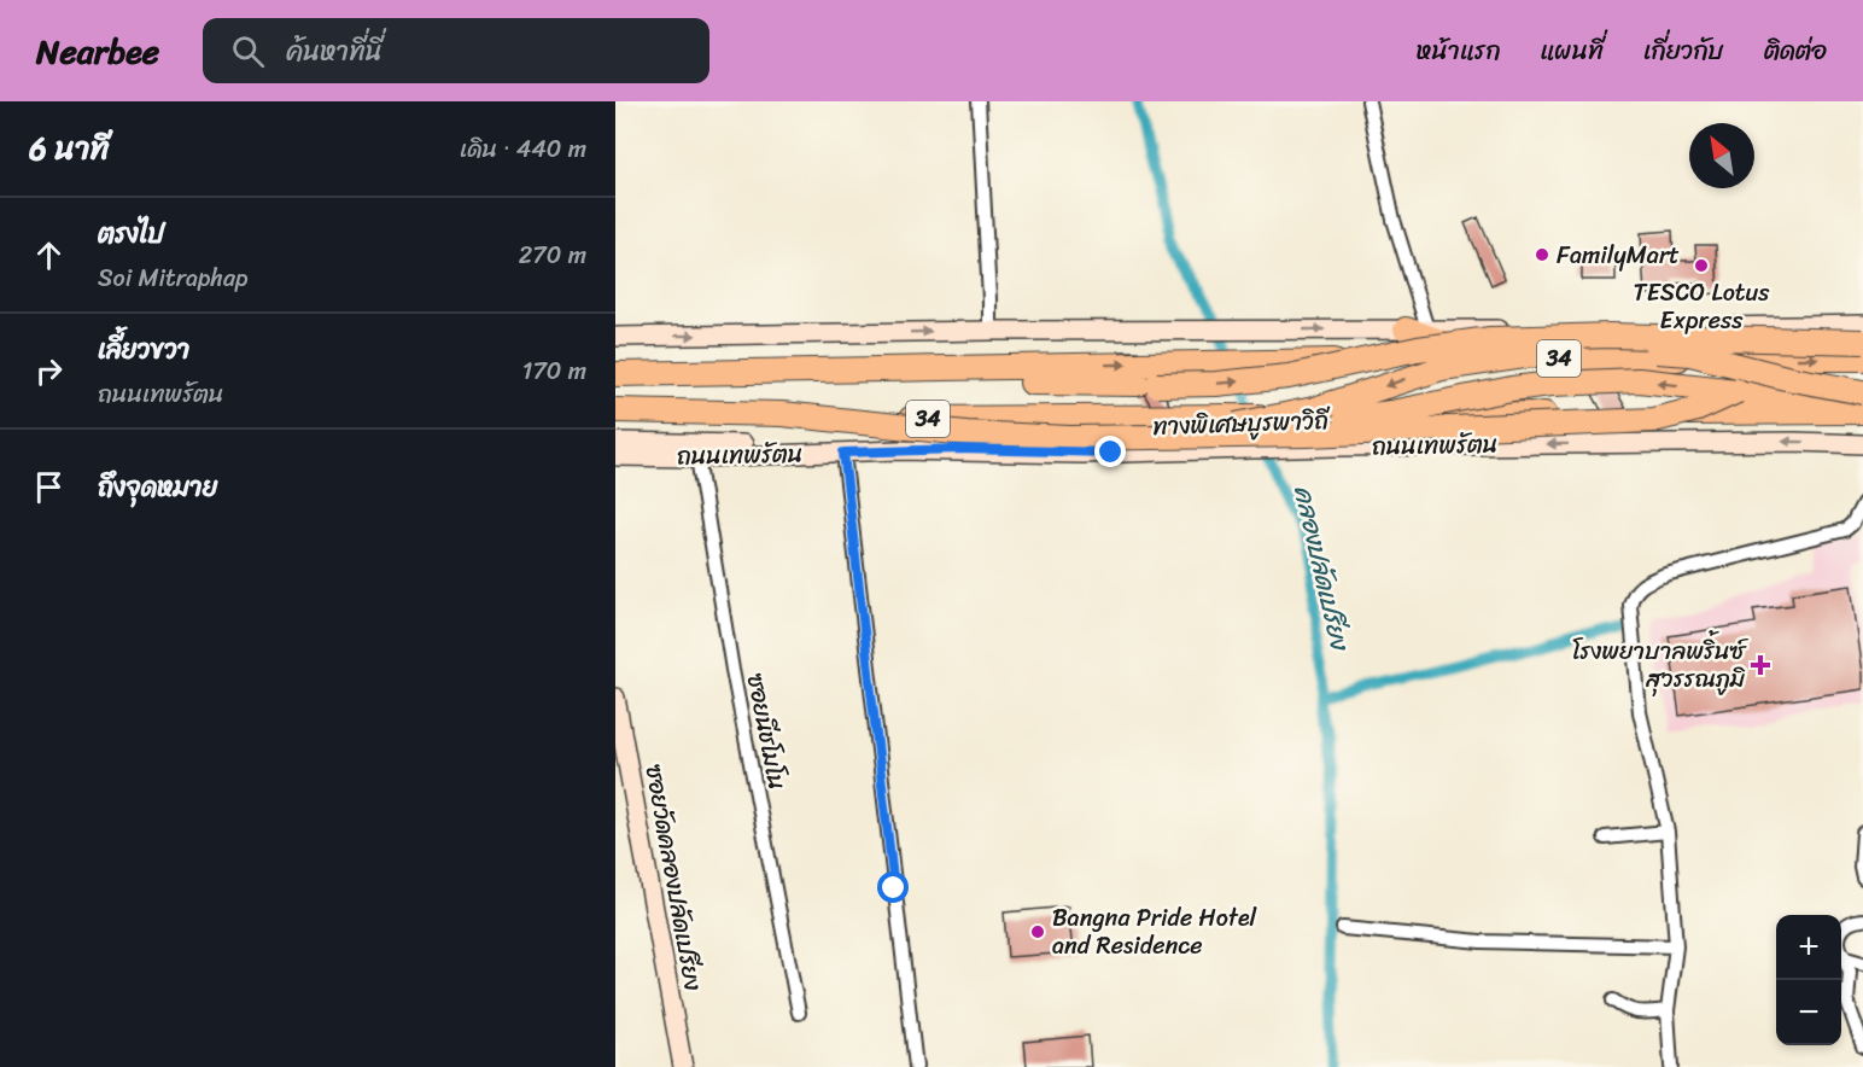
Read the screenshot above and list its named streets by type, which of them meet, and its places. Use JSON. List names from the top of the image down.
{
  "streets": {
    "highway": ["34", "ทางพิเศษบูรพาวิถี", "ถนนเทพรัตน"],
    "main road": ["ซอยวัดคลองปลัดเปรียง"],
    "street": ["ซอยนีชโมโน"]
  },
  "crossings": [
    ["ทางพิเศษบูรพาวิถี", "ถนนเทพรัตน"],
    ["ถนนเทพรัตน", "ซอยนีชโมโน"]
  ],
  "water": ["คลองปลัดเปรียง"],
  "places": {
    "other": ["FamilyMart", "TESCO Lotus Express", "Bangna Pride Hotel and Residence"],
    "health": ["โรงพยาบาลพริ้นซ์ สุวรรณภูมิ"]
  },
  "north": "top left",
  "page": {
    "header": "Nearbee",
    "search": "ค้นหาที่นี่",
    "nav": [
      "หน้าแรก",
      "แผนที่",
      "เกี่ยวกับ",
      "ติดต่อ"
    ],
    "heading": ["6 นาที", "เดิน · 440 m"],
    "list": [
      ["ตรงไป", "Soi Mitraphap", "270 m"],
      ["เลี้ยวขวา", "ถนนเทพรัตน", "170 m"],
      "ถึงจุดหมาย"
    ],
    "map_buttons": ["+", "−"]
  }
}
